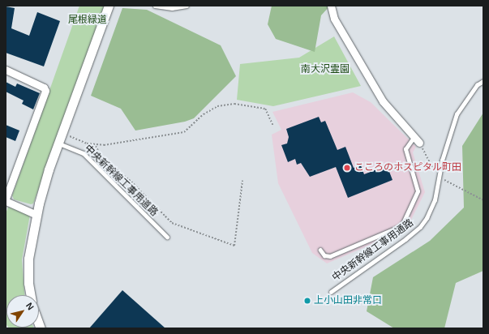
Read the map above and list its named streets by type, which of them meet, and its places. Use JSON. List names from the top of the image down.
{
  "streets": {
    "lane": ["中央新幹線工事用道路", "中央新幹線工事用通路"]
  },
  "parks": ["尾根緑道", "南大沢霊園"],
  "places": ["こころのホスピタル町田", "上小山田非常口"],
  "north": "top right"
}
